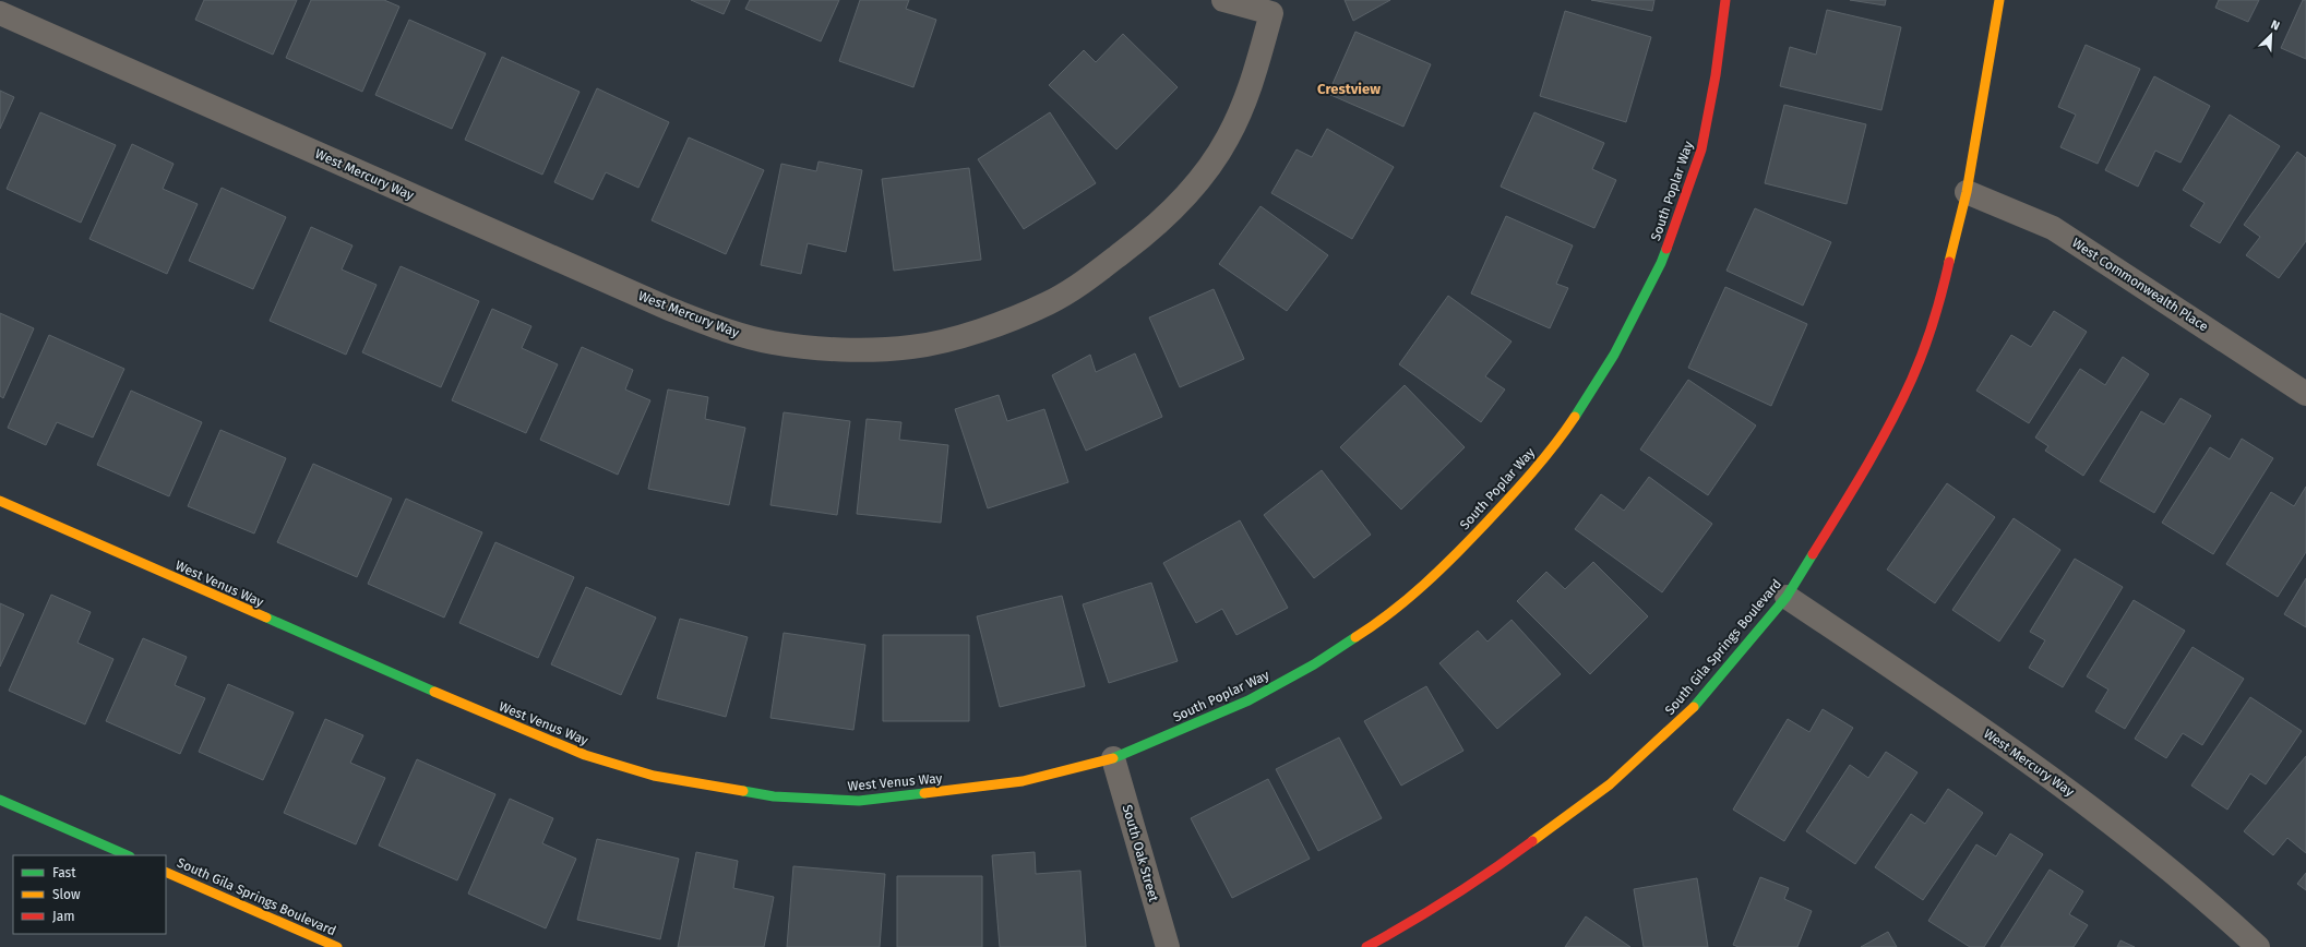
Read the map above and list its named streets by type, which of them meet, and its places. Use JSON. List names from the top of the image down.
{
  "streets": {
    "street": [
      "West Mercury Way",
      "South Poplar Way",
      "West Commonwealth Place",
      "West Venus Way",
      "South Gila Springs Boulevard",
      "South Oak Street"
    ]
  },
  "crossings": [
    ["West Mercury Way", "South Gila Springs Boulevard"],
    ["South Poplar Way", "West Venus Way"],
    ["South Poplar Way", "South Oak Street"],
    ["West Commonwealth Place", "South Gila Springs Boulevard"],
    ["West Venus Way", "South Oak Street"]
  ],
  "districts": ["Crestview"],
  "legend": ["Fast", "Slow", "Jam"],
  "north": "top right"
}
